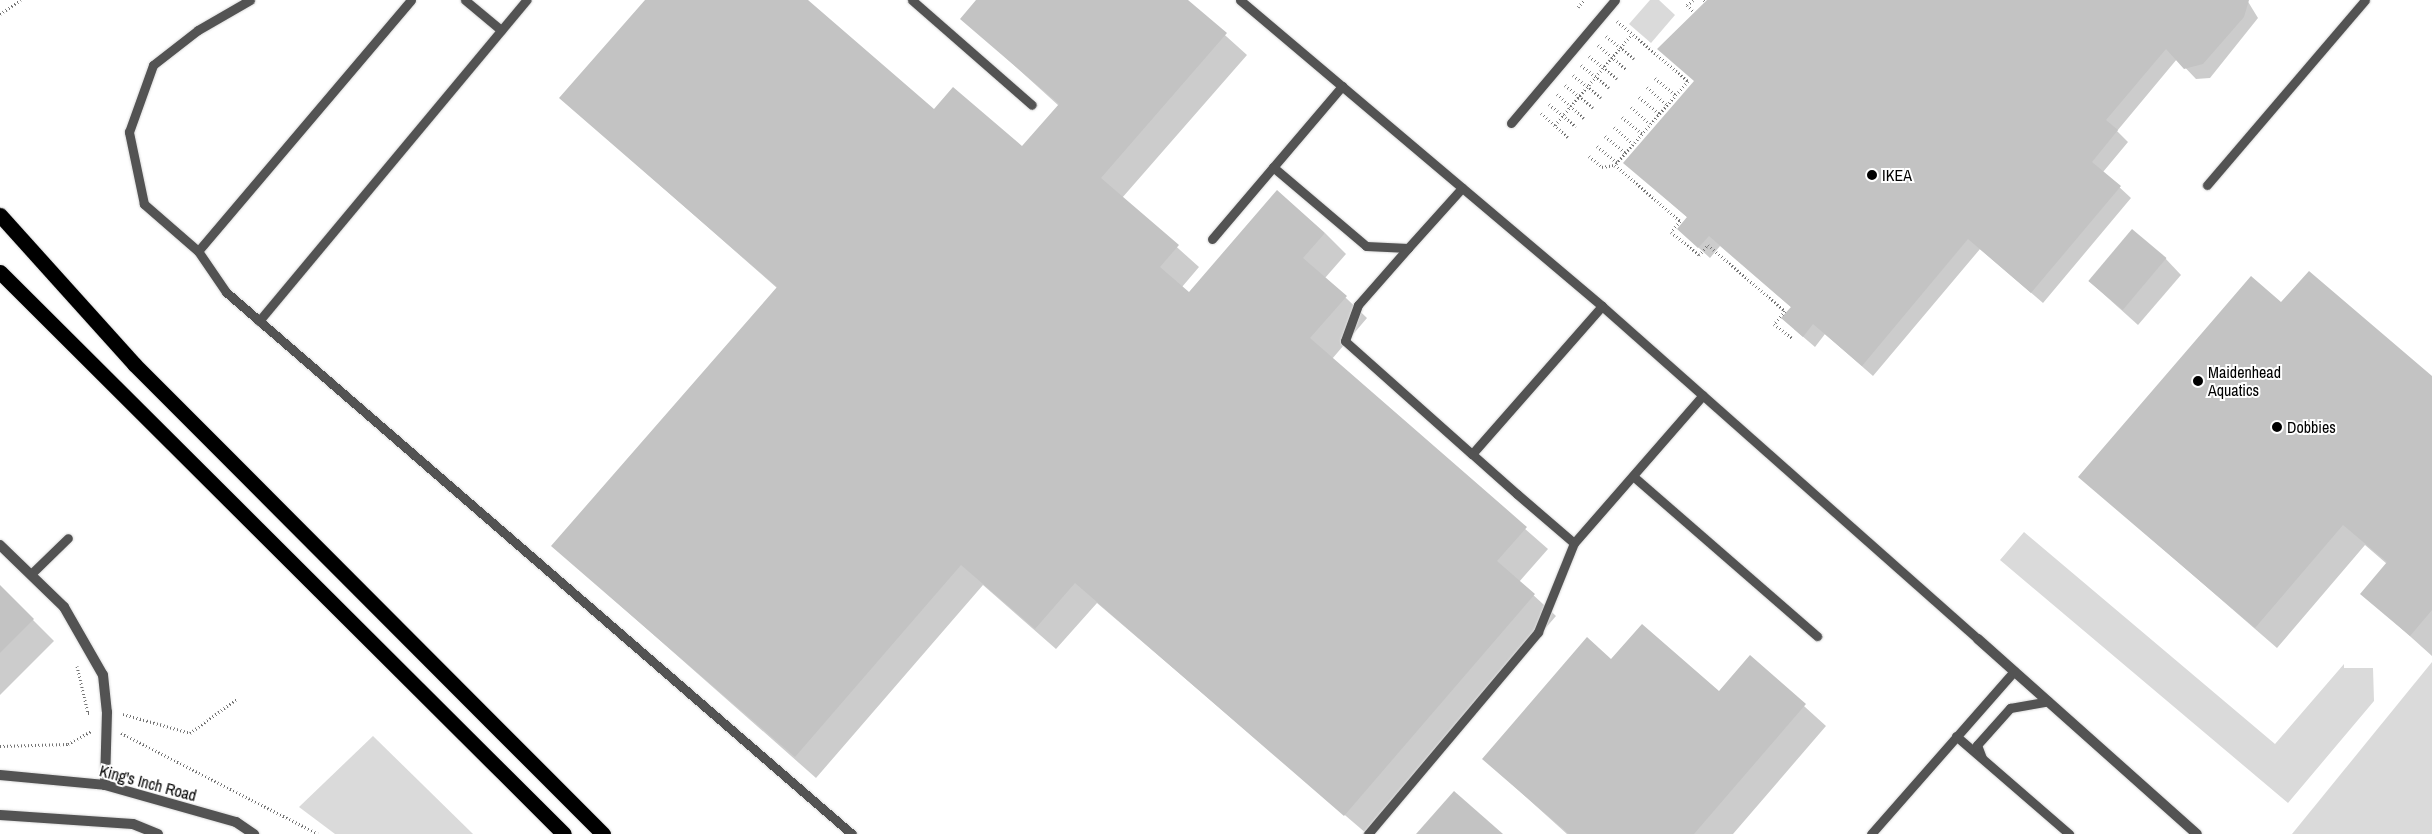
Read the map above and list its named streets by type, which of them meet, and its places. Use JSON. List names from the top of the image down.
{
  "streets": {
    "street": ["King's Inch Road"]
  },
  "places": ["IKEA", "Maidenhead Aquatics", "Dobbies"]
}
